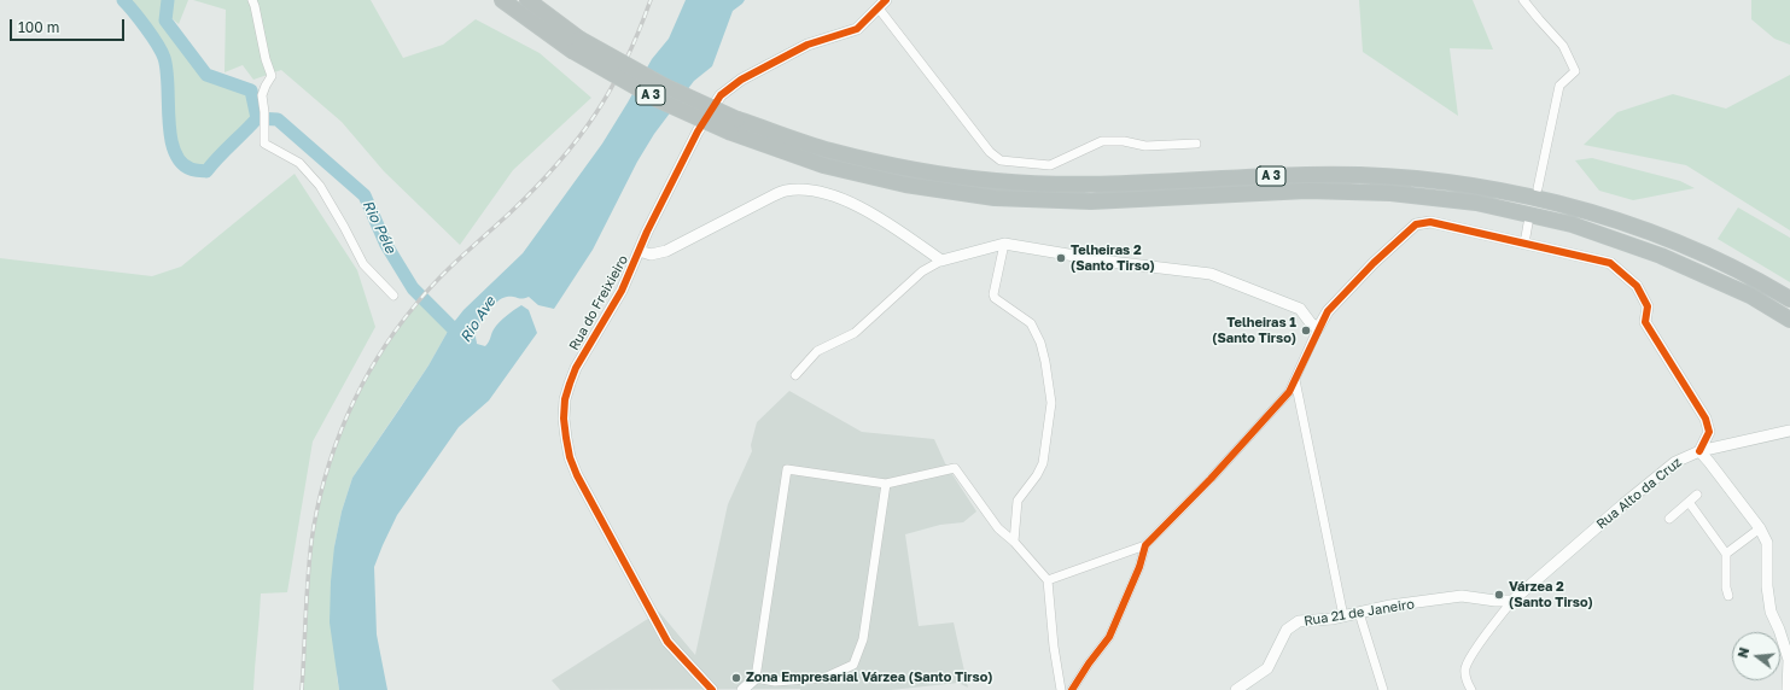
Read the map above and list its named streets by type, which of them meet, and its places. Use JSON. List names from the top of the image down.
{
  "streets": {
    "highway": ["A 3"],
    "street": ["Rua do Freixieiro", "Rua Alto da Cruz", "Rua 21 de Janeiro"]
  },
  "crossings": [
    ["Rua Alto da Cruz", "Rua 21 de Janeiro"]
  ],
  "water": ["Rio Péle", "Rio Ave"],
  "places": [
    "Telheiras 2 (Santo Tirso)",
    "Telheiras 1 (Santo Tirso)",
    "Várzea 2 (Santo Tirso)",
    "Zona Empresarial Várzea (Santo Tirso)"
  ],
  "scale_bar": "100 m",
  "north": "left"
}
